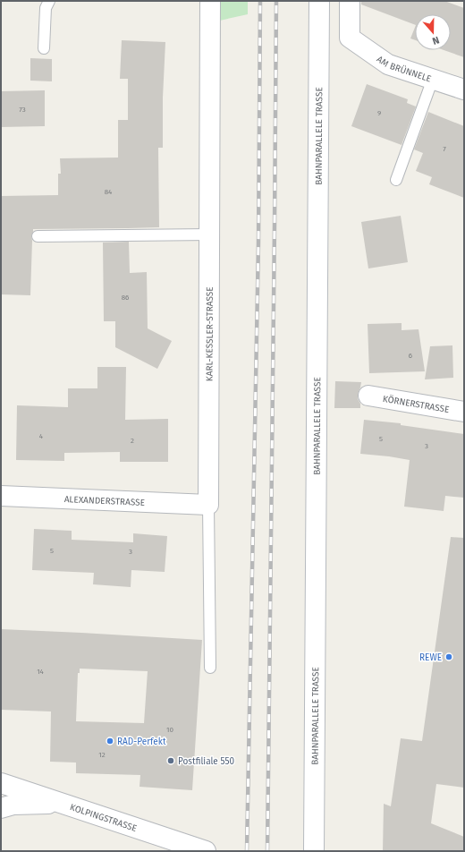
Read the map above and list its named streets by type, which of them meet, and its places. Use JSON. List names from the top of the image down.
{
  "streets": {
    "street": [
      "AM BRÜNNELE",
      "BAHNPARALLELE TRASSE",
      "KARL-KESSLER-STRASSE",
      "KÖRNERSTRASSE",
      "ALEXANDERSTRASSE",
      "KOLPINGSTRASSE"
    ]
  },
  "crossings": [
    ["KARL-KESSLER-STRASSE", "ALEXANDERSTRASSE"]
  ],
  "places": ["REWE", "RAD-Perfekt", "Postfiliale 550"],
  "house_numbers": [
    "73",
    "9",
    "7",
    "84",
    "86",
    "6",
    "4",
    "5",
    "2",
    "3",
    "5",
    "3",
    "14",
    "10",
    "12"
  ],
  "north": "bottom"
}
